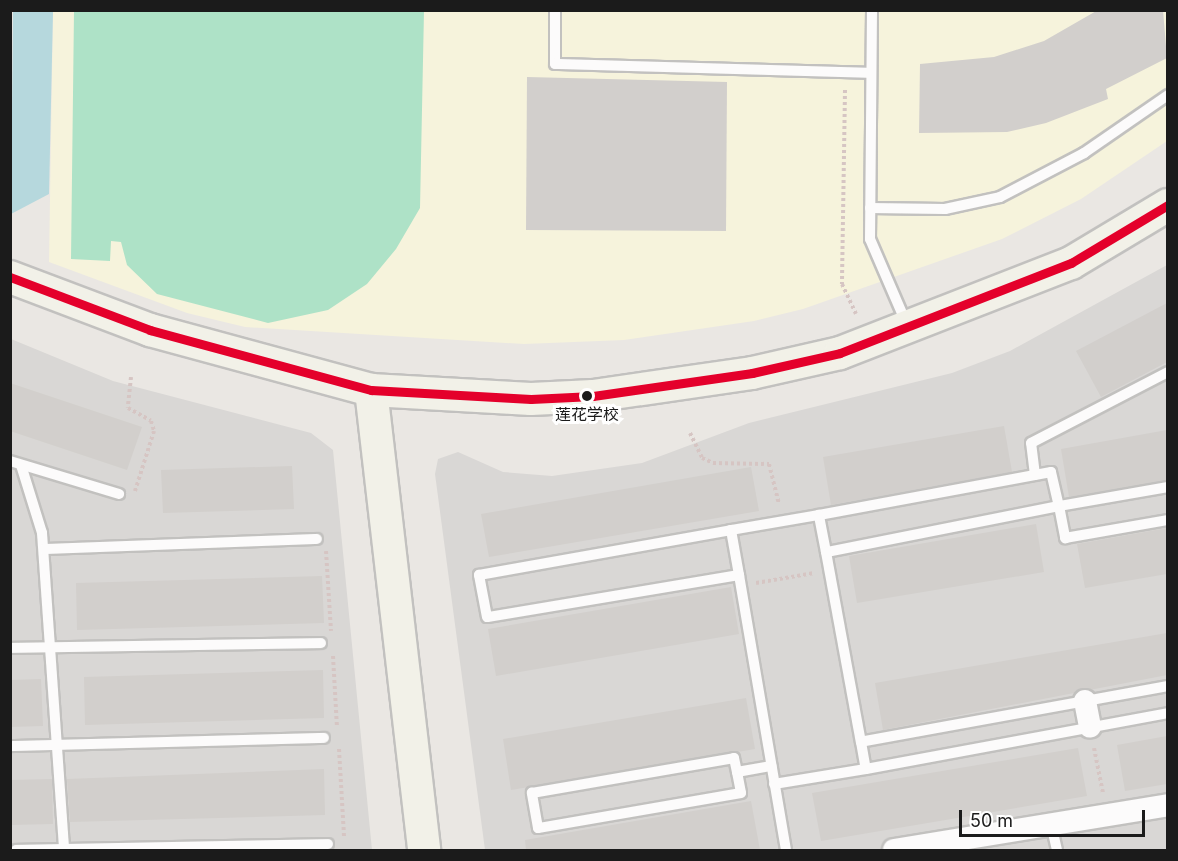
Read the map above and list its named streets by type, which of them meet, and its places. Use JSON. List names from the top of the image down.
{
  "places": ["莲花学校"],
  "scale_bar": "50 m"
}
